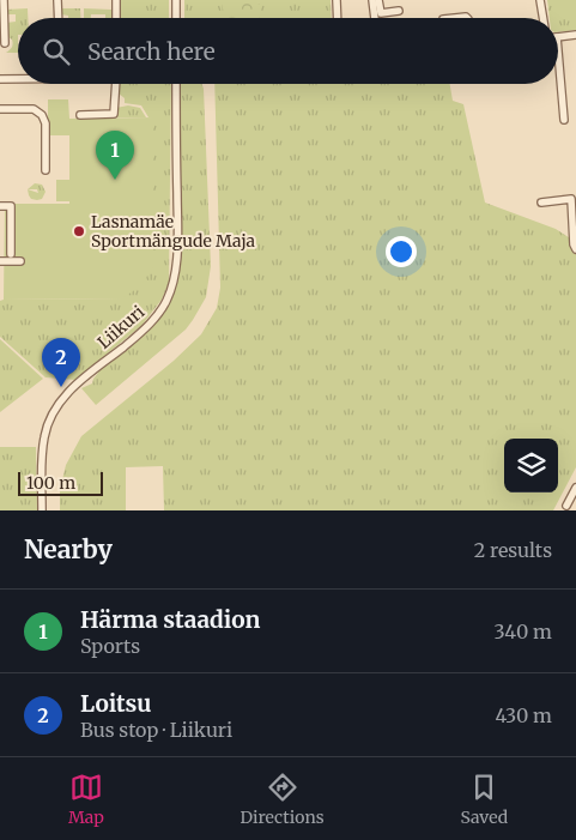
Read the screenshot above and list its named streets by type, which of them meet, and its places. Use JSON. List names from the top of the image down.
{
  "streets": {
    "street": ["Liikuri"]
  },
  "places": ["Lasnamäe Sportmängude Maja"],
  "scale_bar": "100 m",
  "page": {
    "search": "Search here",
    "pins": ["1", "2"],
    "scale": "100 m",
    "heading": ["Nearby", "2 results"],
    "list": [
      {
        "mark": "1",
        "name": "Härma staadion",
        "note": "Sports",
        "value": "340 m"
      },
      {
        "mark": "2",
        "name": "Loitsu",
        "note": "Bus stop · Liikuri",
        "value": "430 m"
      }
    ],
    "nav": ["Map", "Directions", "Saved"]
  }
}
